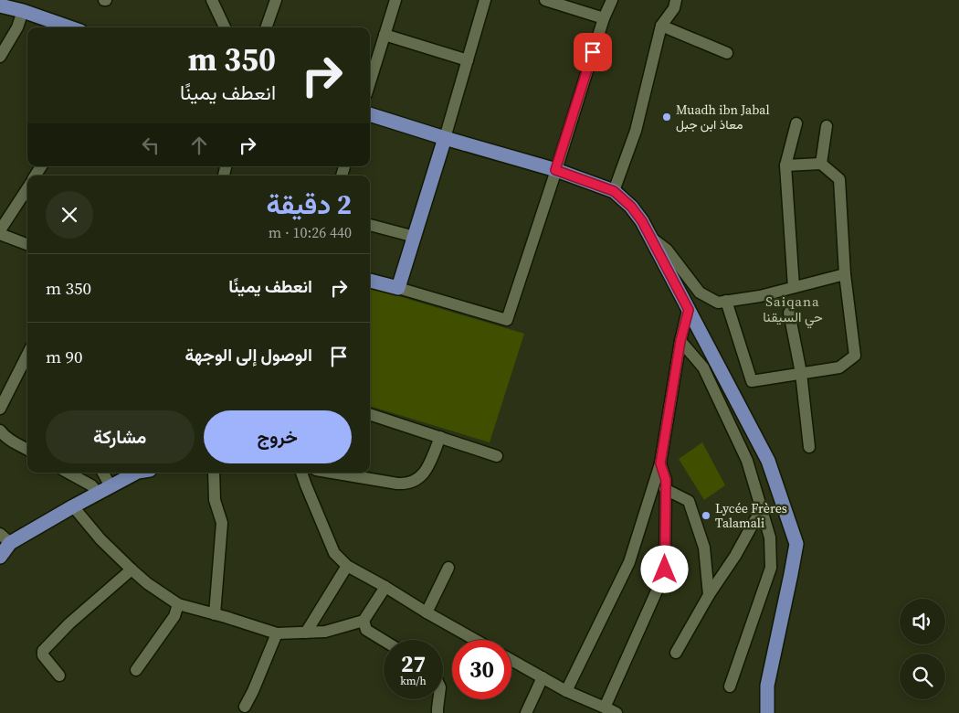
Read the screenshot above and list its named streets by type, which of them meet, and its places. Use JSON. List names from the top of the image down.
{
  "districts": ["Saiqana حي السيقنا"],
  "places": ["Muadh ibn Jabal معاذ ابن جبل", "Lycée Frères Talamali"],
  "page": {
    "turn": ["350 m", "انعطف يمينًا"],
    "heading": ["2 دقيقة", "440 m · 10:26"],
    "list": [
      {
        "name": "انعطف يمينًا",
        "value": "350 m"
      },
      {
        "name": "الوصول إلى الوجهة",
        "value": "90 m"
      }
    ],
    "buttons": ["خروج", "مشاركة"],
    "speed": "27 km/h",
    "limit": "30"
  }
}
